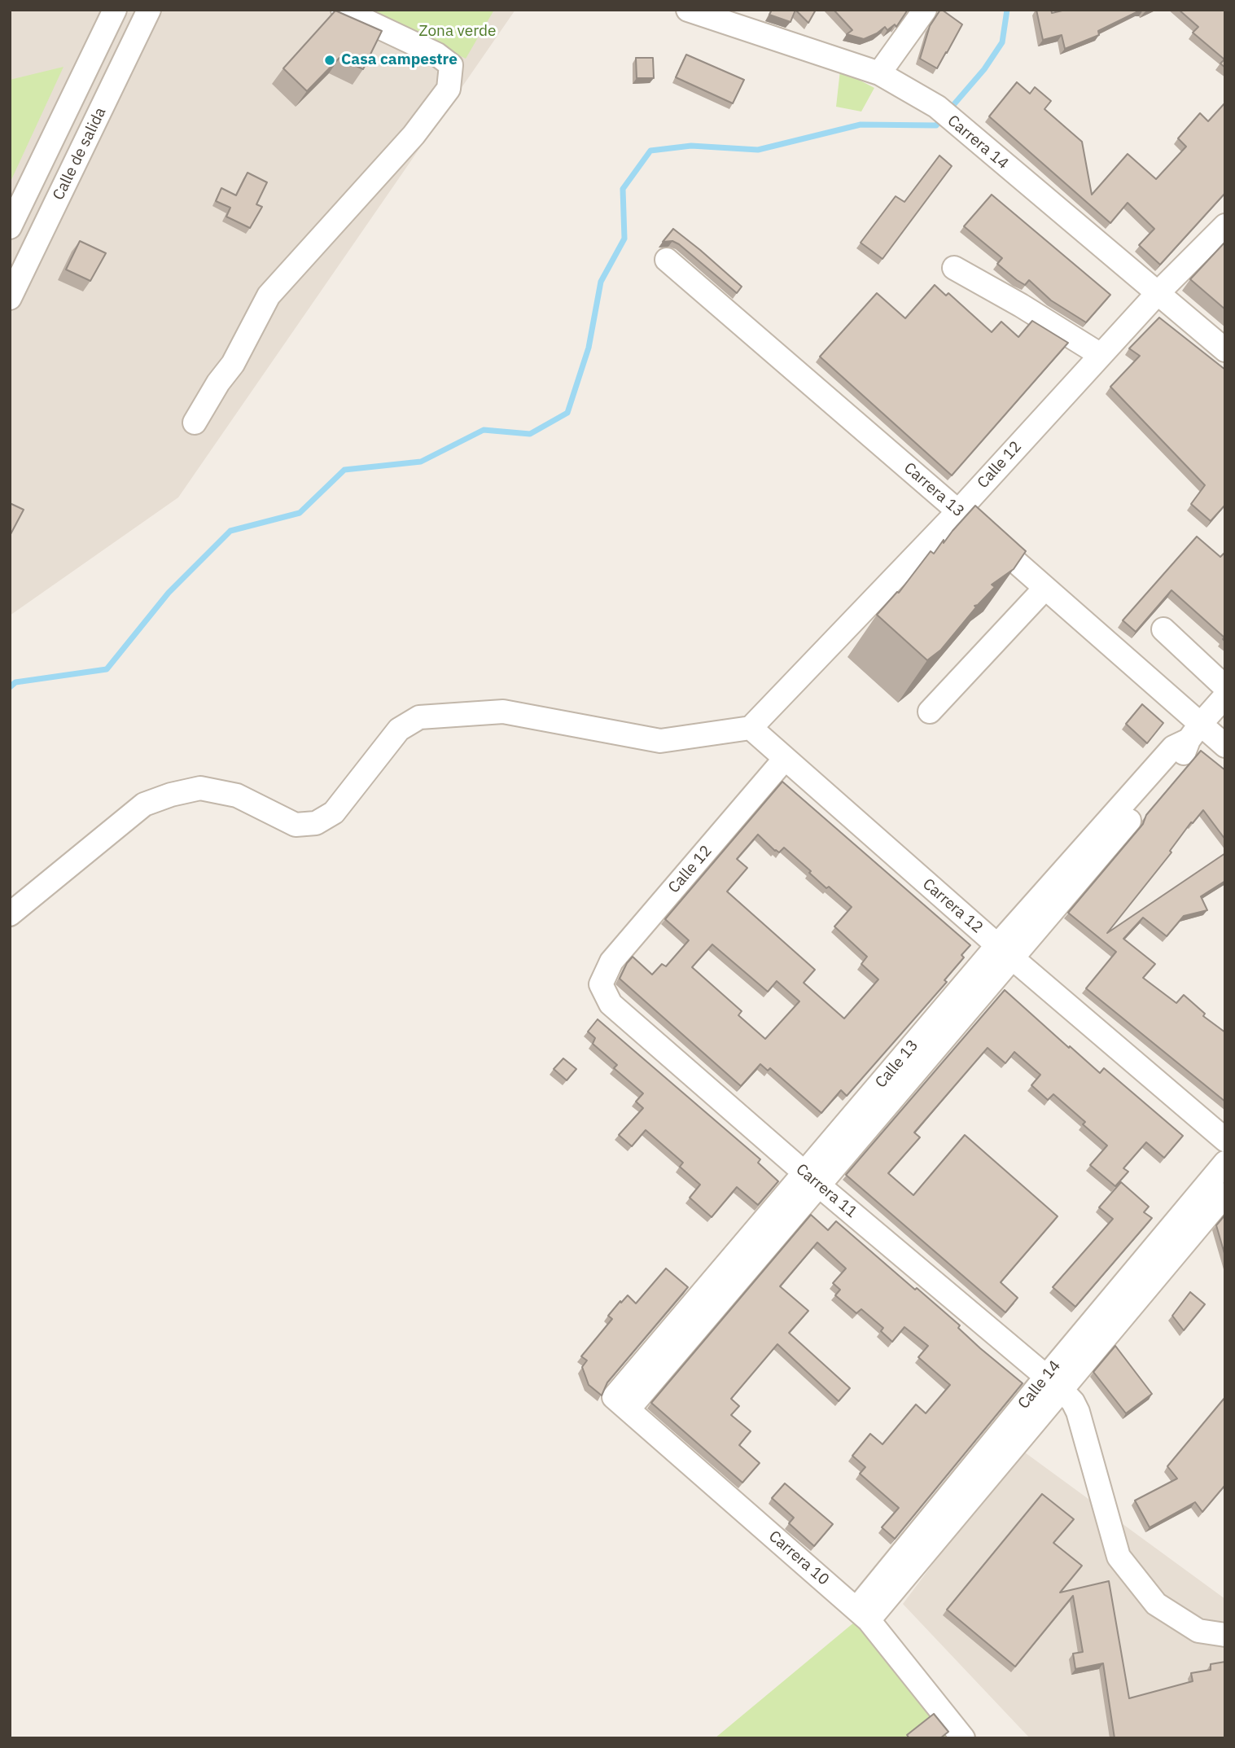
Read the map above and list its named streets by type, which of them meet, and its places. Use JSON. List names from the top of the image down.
{
  "streets": {
    "street": [
      "Carrera 14",
      "Calle de salida",
      "Calle 12",
      "Carrera 13",
      "Carrera 12",
      "Calle 13",
      "Carrera 11",
      "Calle 14",
      "Carrera 10"
    ]
  },
  "crossings": [
    ["Carrera 14", "Calle 12"],
    ["Calle 12", "Carrera 13"],
    ["Calle 12", "Carrera 12"],
    ["Calle 12", "Carrera 11"],
    ["Carrera 13", "Calle 13"],
    ["Carrera 12", "Calle 13"],
    ["Calle 13", "Carrera 11"],
    ["Calle 13", "Carrera 10"],
    ["Carrera 11", "Calle 14"],
    ["Calle 14", "Carrera 10"]
  ],
  "parks": ["Zona verde"],
  "places": ["Casa campestre"]
}
